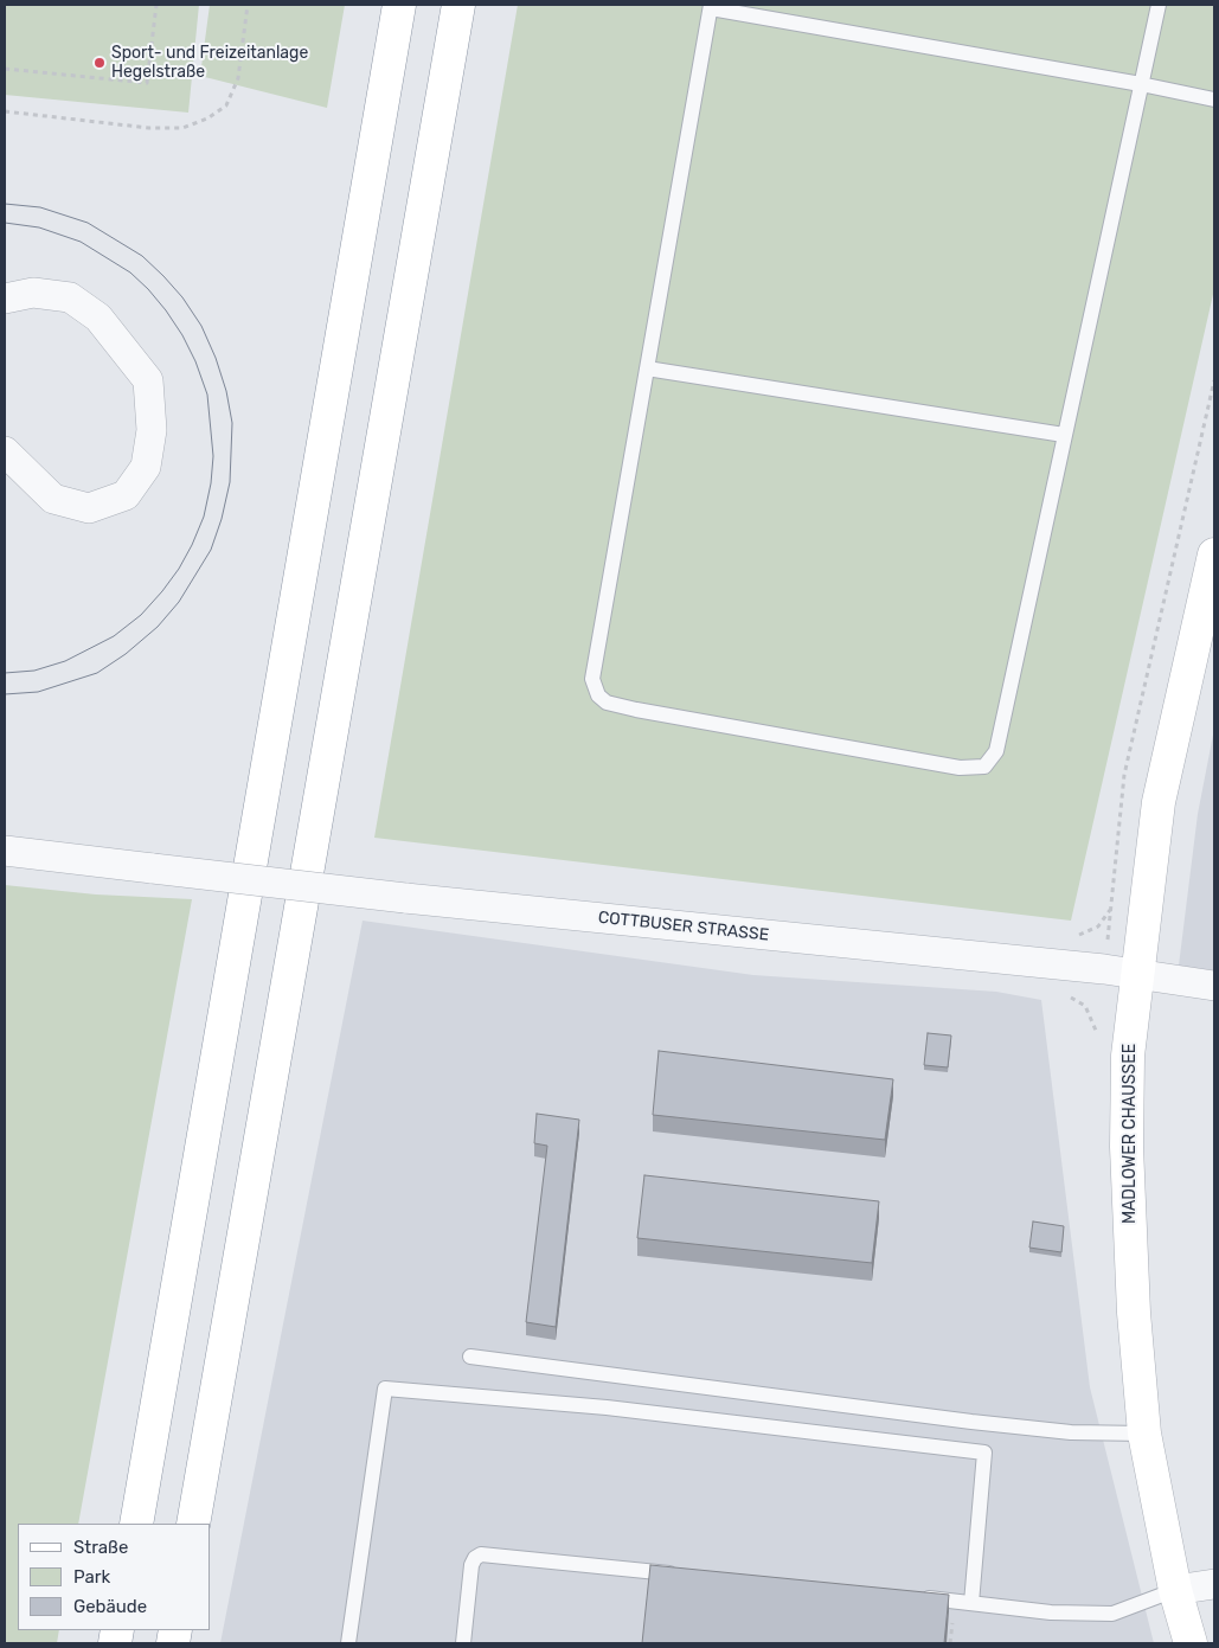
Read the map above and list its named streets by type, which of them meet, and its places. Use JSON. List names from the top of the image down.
{
  "streets": {
    "main road": ["MADLOWER CHAUSSEE"],
    "street": ["COTTBUSER STRASSE"]
  },
  "crossings": [
    ["COTTBUSER STRASSE", "MADLOWER CHAUSSEE"]
  ],
  "places": ["Sport- und Freizeitanlage Hegelstraße"],
  "legend": ["Straße", "Park", "Gebäude"]
}
